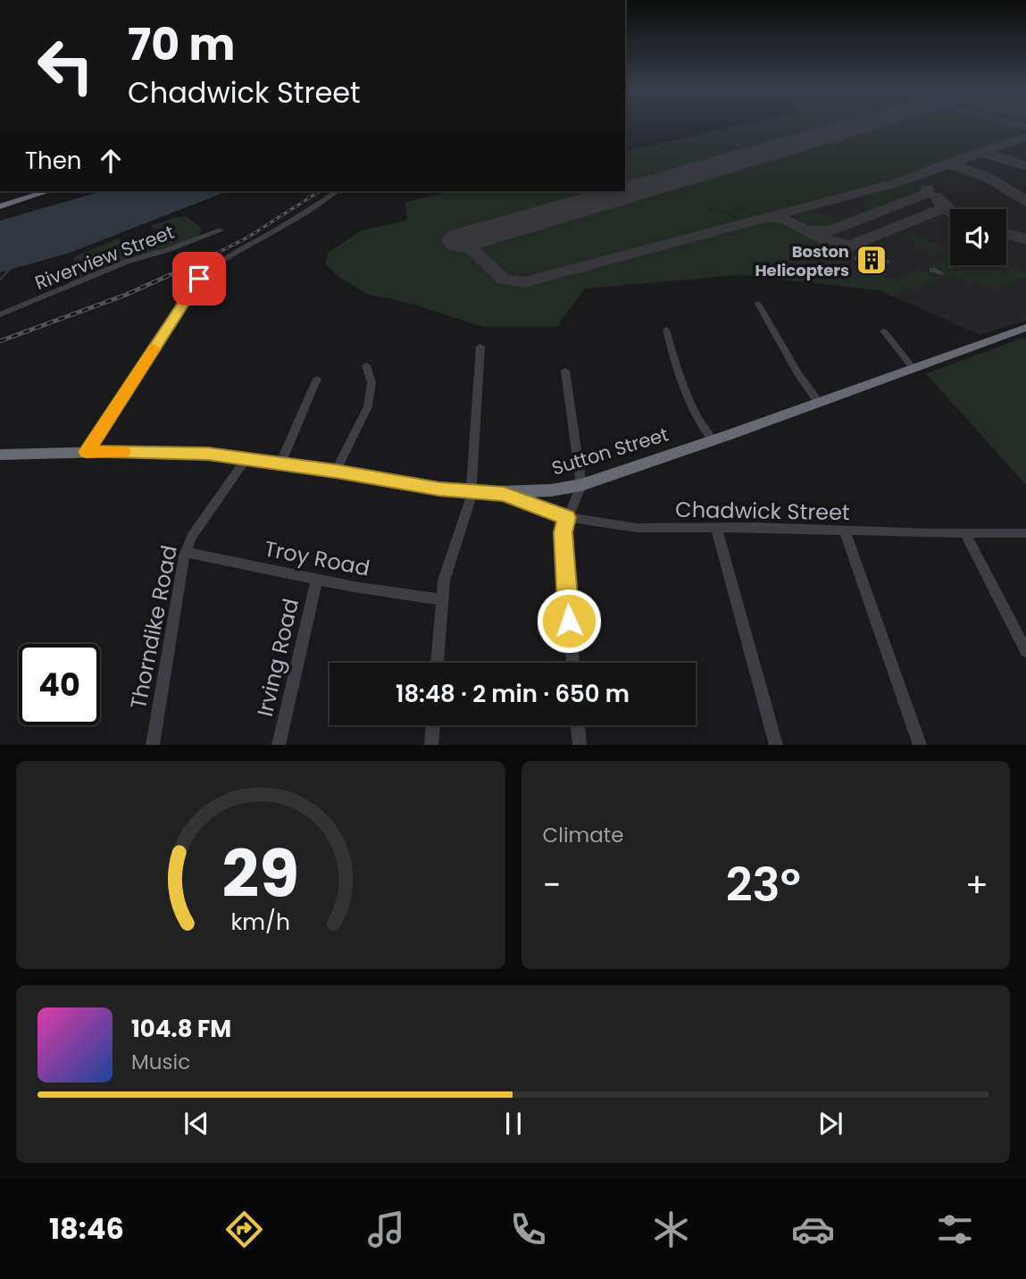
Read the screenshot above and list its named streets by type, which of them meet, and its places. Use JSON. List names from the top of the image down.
{
  "streets": {
    "highway": ["Sutton Street"],
    "street": [
      "Riverview Street",
      "Chadwick Street",
      "Troy Road",
      "Thorndike Road",
      "Irving Road"
    ]
  },
  "crossings": [
    ["Sutton Street", "Chadwick Street"],
    ["Sutton Street", "Thorndike Road"],
    ["Troy Road", "Thorndike Road"],
    ["Troy Road", "Irving Road"]
  ],
  "places": {
    "building": ["Boston Helicopters"]
  },
  "page": {
    "turn": ["70 m", "Chadwick Street"],
    "then": "Then",
    "limit": "40",
    "trip": "18:48 · 2 min · 650 m",
    "tile": "Climate",
    "heat": ["−", "23°", "+"],
    "song": ["104.8 FM", "Music"],
    "tabs": "18:46",
    "gauge": ["29", "km/h"]
  }
}
